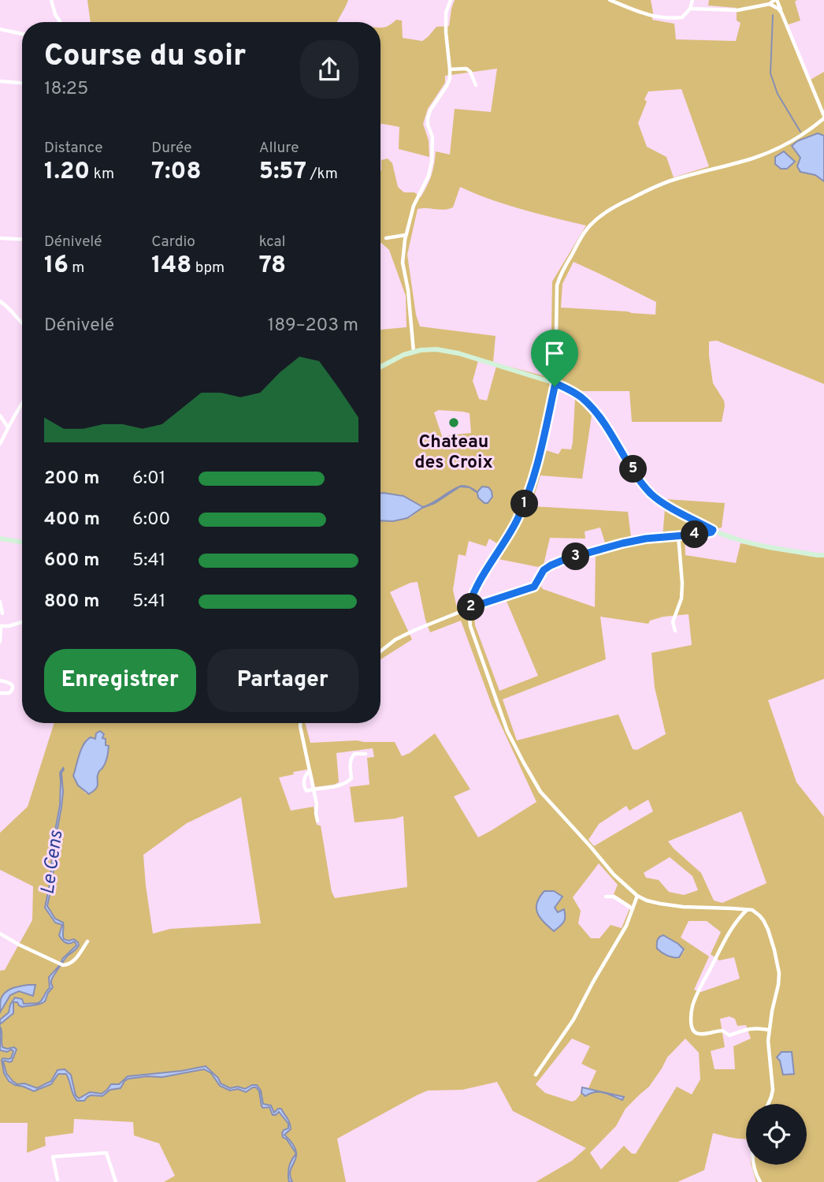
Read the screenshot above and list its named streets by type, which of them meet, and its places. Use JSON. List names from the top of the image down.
{
  "water": ["Le Cens"],
  "places": ["Chateau des Croix"],
  "page": {
    "heading": ["Course du soir", "18:25"],
    "stats": [
      ["Distance", "1.20 km"],
      ["Durée", "7:08"],
      ["Allure", "5:57 /km"],
      ["Dénivelé", "16 m"],
      ["Cardio", "148 bpm"],
      ["kcal", "78"]
    ],
    "chart": ["Dénivelé", "189–203 m"],
    "pins": [
      "5",
      "1",
      "4",
      "3",
      "2"
    ],
    "list": [
      {
        "name": "200 m",
        "note": "6:01"
      },
      {
        "name": "400 m",
        "note": "6:00"
      },
      {
        "name": "600 m",
        "note": "5:41"
      },
      {
        "name": "800 m",
        "note": "5:41"
      }
    ],
    "buttons": ["Enregistrer", "Partager"]
  }
}
